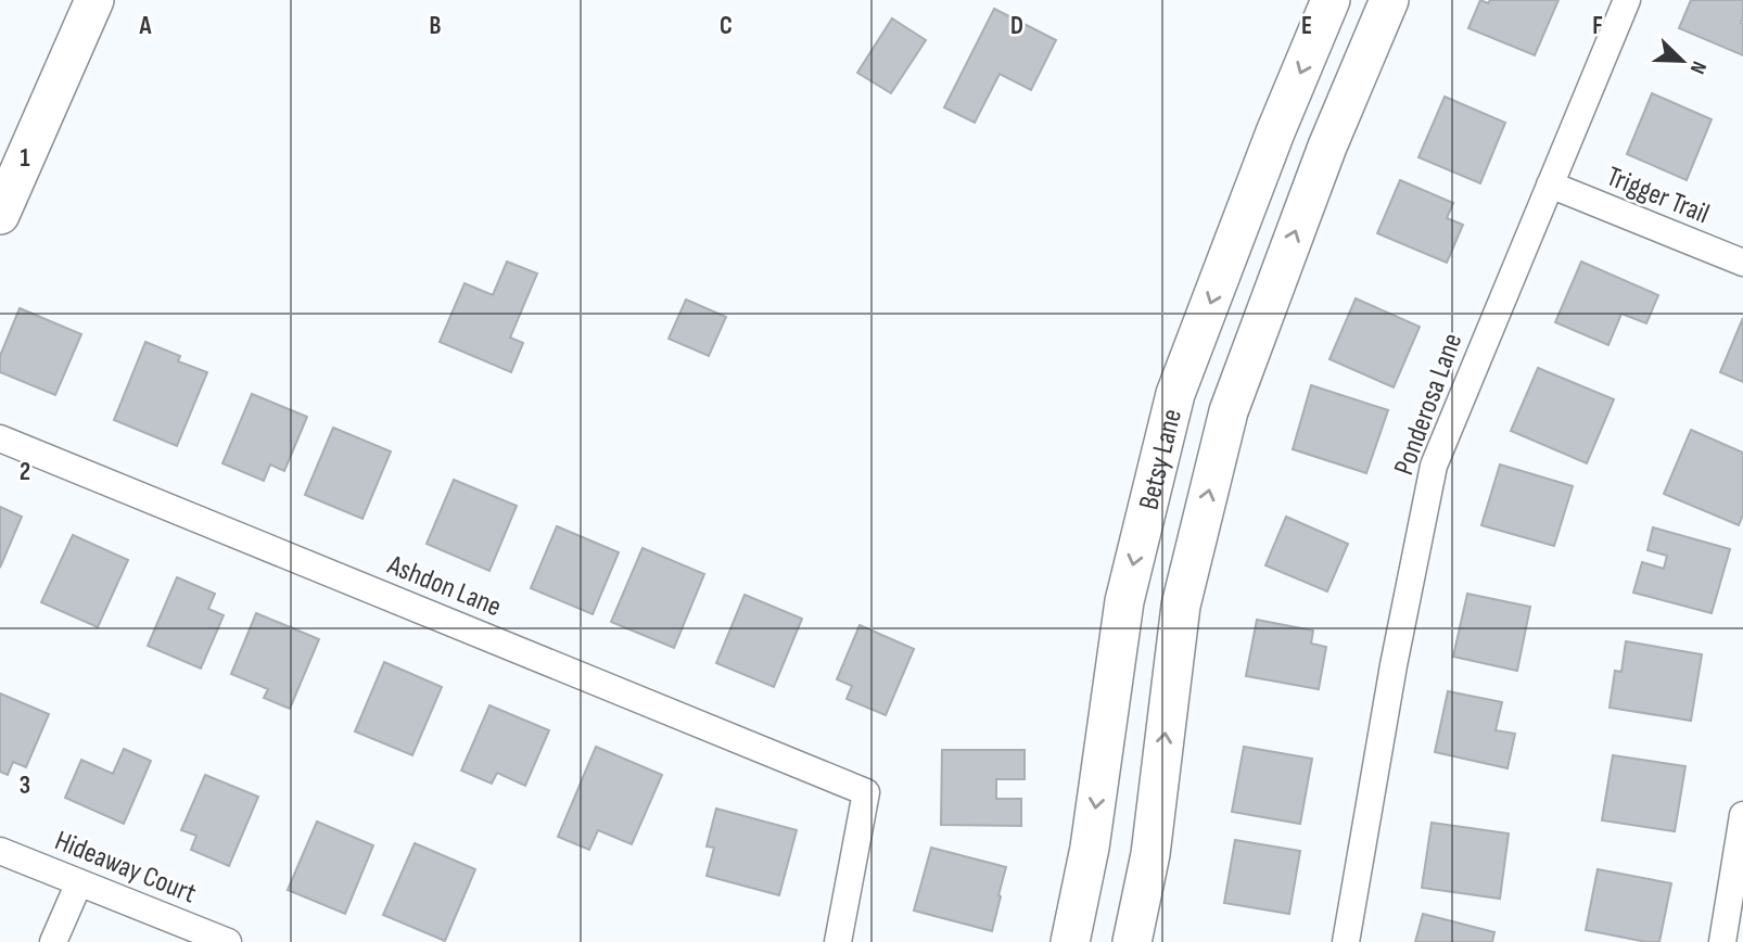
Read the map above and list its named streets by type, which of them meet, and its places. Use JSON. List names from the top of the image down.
{
  "streets": {
    "main road": ["Betsy Lane"],
    "street": [
      "Trigger Trail",
      "Ponderosa Lane",
      "Ashdon Lane",
      "Hideaway Court"
    ]
  },
  "crossings": [
    ["Trigger Trail", "Ponderosa Lane"]
  ],
  "north": "bottom right",
  "grid": {
    "columns": [
      "A",
      "B",
      "C",
      "D",
      "E",
      "F"
    ],
    "rows": ["1", "2", "3"]
  }
}
